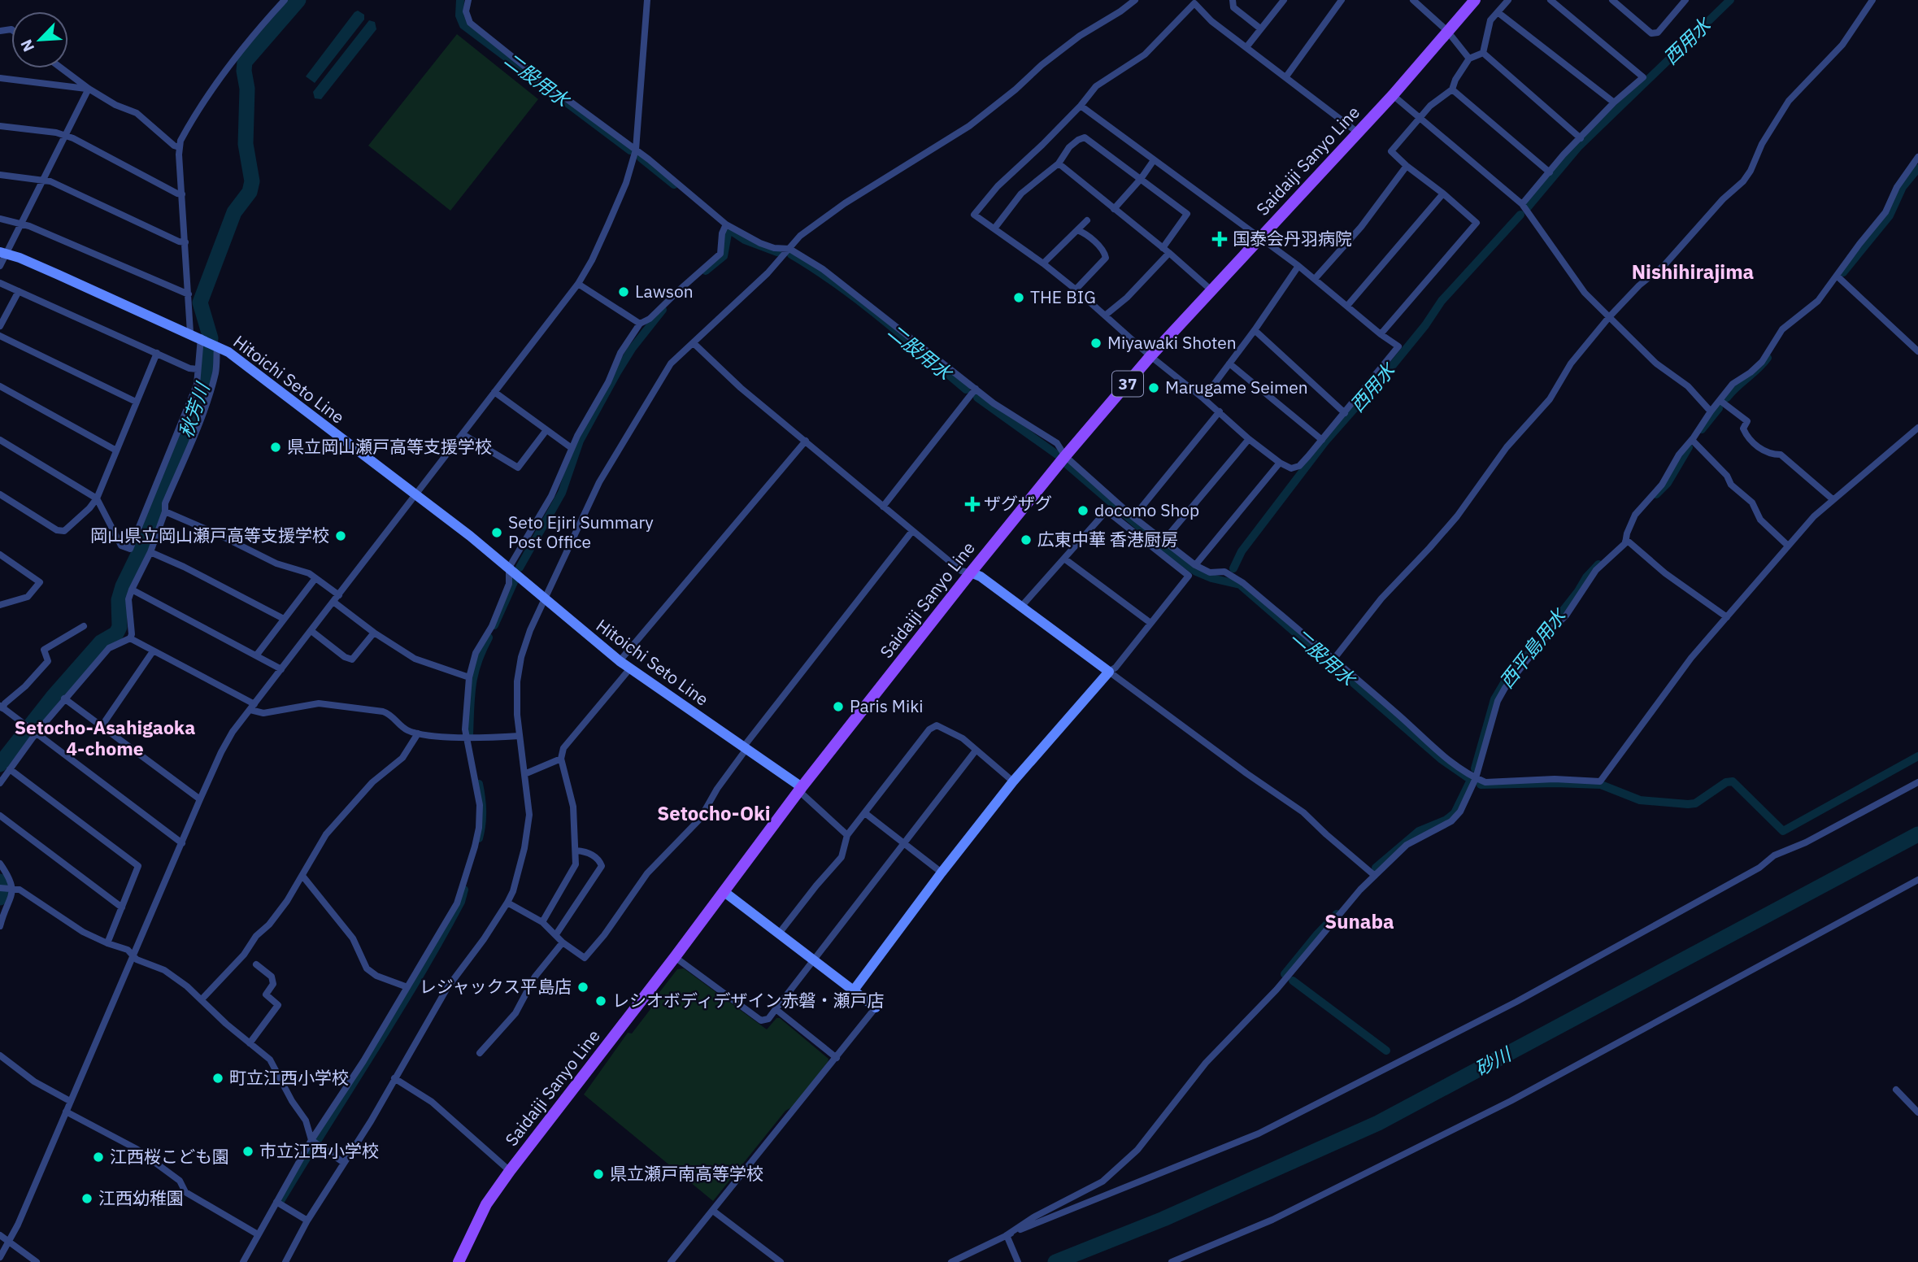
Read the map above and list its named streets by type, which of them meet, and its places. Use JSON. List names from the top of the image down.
{
  "streets": {
    "main road": ["Saidaiji Sanyo Line", "Hitoichi Seto Line", "37"]
  },
  "crossings": [
    ["Saidaiji Sanyo Line", "Hitoichi Seto Line"]
  ],
  "districts": [
    "Nishihirajima",
    "Setocho-Asahigaoka 4-chome",
    "Setocho-Oki",
    "Sunaba"
  ],
  "water": [
    "西用水",
    "二股用水",
    "秋芳川",
    "西平島用水",
    "砂川"
  ],
  "places": {
    "health": ["国泰会丹羽病院", "ザグザグ"],
    "other": [
      "Lawson",
      "THE BIG",
      "Miyawaki Shoten",
      "Marugame Seimen",
      "県立岡山瀬戸高等支援学校",
      "docomo Shop",
      "Seto Ejiri Summary Post Office",
      "岡山県立岡山瀬戸高等支援学校",
      "広東中華 香港厨房",
      "Paris Miki",
      "レジャックス平島店",
      "レシオボディデザイン赤磐・瀬戸店",
      "町立江西小学校",
      "市立江西小学校",
      "江西桜こども園",
      "県立瀬戸南高等学校",
      "江西幼稚園"
    ]
  },
  "north": "bottom left"
}
